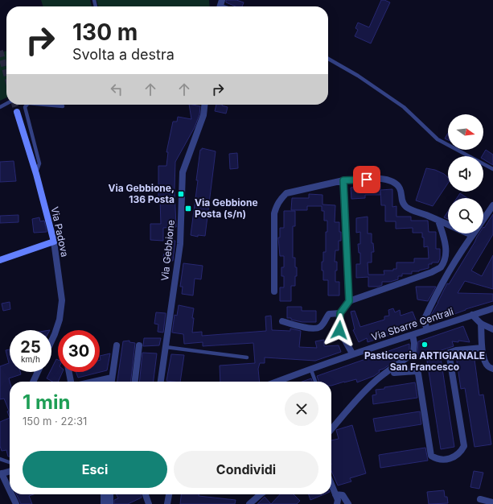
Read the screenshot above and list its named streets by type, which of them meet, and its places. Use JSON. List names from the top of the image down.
{
  "streets": {
    "main road": ["Via Padova"],
    "street": ["Via Gebbione", "Via Sbarre Centrali"]
  },
  "places": {
    "transit": ["Via Gebbione, 136 Posta", "Via Gebbione Posta (s/n)"],
    "other": ["Pasticceria ARTIGIANALE San Francesco"]
  },
  "north": "right",
  "page": {
    "turn": ["130 m", "Svolta a destra"],
    "speed": "25 km/h",
    "limit": "30",
    "heading": ["1 min", "150 m · 22:31"],
    "buttons": ["Esci", "Condividi"]
  }
}
